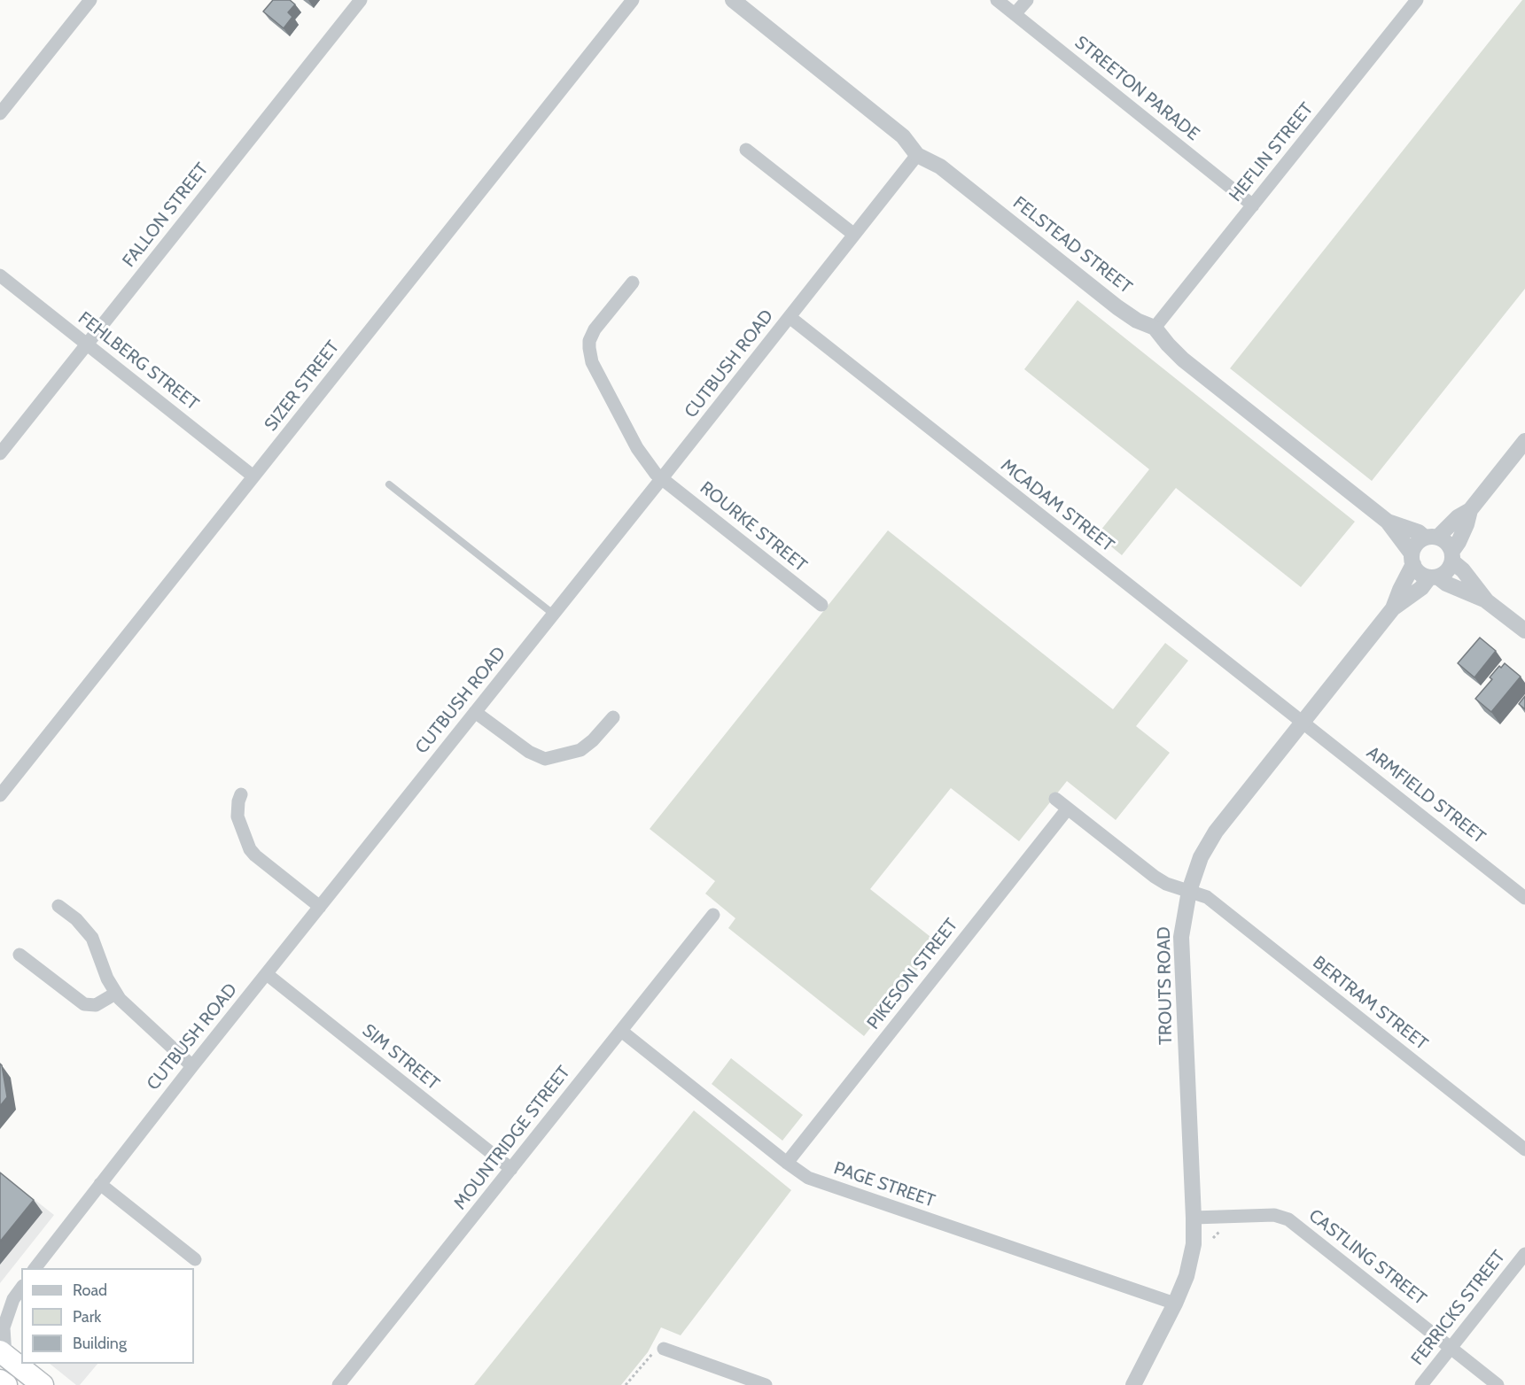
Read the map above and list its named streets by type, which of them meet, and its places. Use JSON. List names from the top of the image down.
{
  "streets": {
    "street": [
      "STREETON PARADE",
      "HEFLIN STREET",
      "FALLON STREET",
      "FELSTEAD STREET",
      "FEHLBERG STREET",
      "CUTBUSH ROAD",
      "SIZER STREET",
      "MCADAM STREET",
      "ROURKE STREET",
      "ARMFIELD STREET",
      "PIKESON STREET",
      "TROUTS ROAD",
      "BERTRAM STREET",
      "SIM STREET",
      "MOUNTRIDGE STREET",
      "PAGE STREET",
      "CASTLING STREET",
      "FERRICKS STREET"
    ]
  },
  "crossings": [
    ["STREETON PARADE", "HEFLIN STREET"],
    ["HEFLIN STREET", "FELSTEAD STREET"],
    ["FALLON STREET", "FEHLBERG STREET"],
    ["FELSTEAD STREET", "CUTBUSH ROAD"],
    ["FELSTEAD STREET", "TROUTS ROAD"],
    ["FEHLBERG STREET", "SIZER STREET"],
    ["CUTBUSH ROAD", "MCADAM STREET"],
    ["CUTBUSH ROAD", "ROURKE STREET"],
    ["CUTBUSH ROAD", "SIM STREET"],
    ["MCADAM STREET", "ARMFIELD STREET"],
    ["MCADAM STREET", "TROUTS ROAD"],
    ["ARMFIELD STREET", "TROUTS ROAD"],
    ["PIKESON STREET", "PAGE STREET"],
    ["TROUTS ROAD", "BERTRAM STREET"],
    ["TROUTS ROAD", "PAGE STREET"],
    ["TROUTS ROAD", "CASTLING STREET"],
    ["SIM STREET", "MOUNTRIDGE STREET"],
    ["MOUNTRIDGE STREET", "PAGE STREET"],
    ["CASTLING STREET", "FERRICKS STREET"]
  ],
  "legend": ["Road", "Park", "Building"]
}
